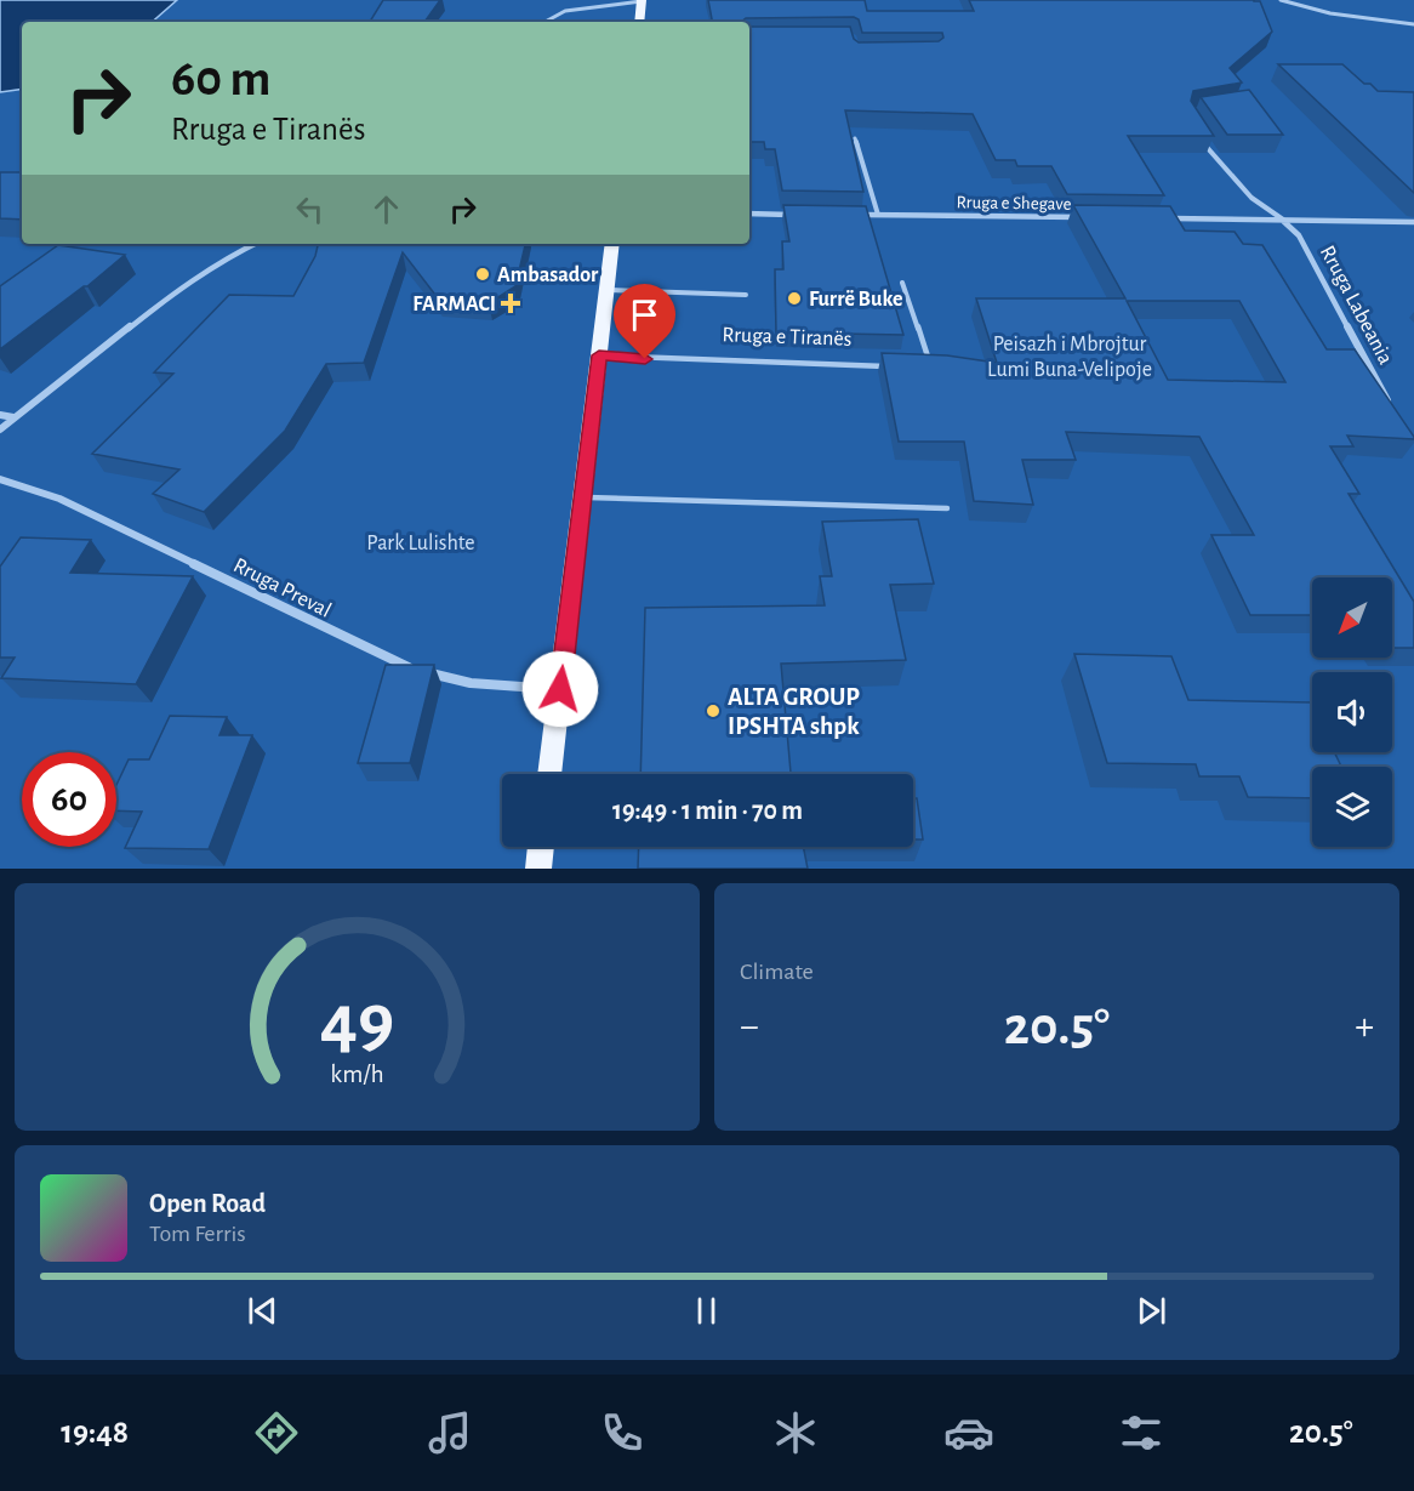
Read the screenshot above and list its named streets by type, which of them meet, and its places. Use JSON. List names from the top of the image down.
{
  "streets": {
    "street": ["Rruga e Shegave", "Rruga Labeania", "Rruga Preval"],
    "lane": ["Rruga e Tiranës"]
  },
  "parks": ["Peisazh i Mbrojtur Lumi Buna-Velipoje", "Park Lulishte"],
  "places": {
    "other": ["Ambasador", "Furrë Buke", "ALTA GROUP IPSHTA shpk"],
    "health": ["FARMACI"]
  },
  "north": "bottom left",
  "page": {
    "turn": ["60 m", "Rruga e Tiranës"],
    "limit": "60",
    "trip": "19:49 · 1 min · 70 m",
    "tile": "Climate",
    "heat": ["−", "20.5°", "+"],
    "song": ["Open Road", "Tom Ferris"],
    "tabs": ["19:48", "20.5°"],
    "gauge": ["49", "km/h"]
  }
}
